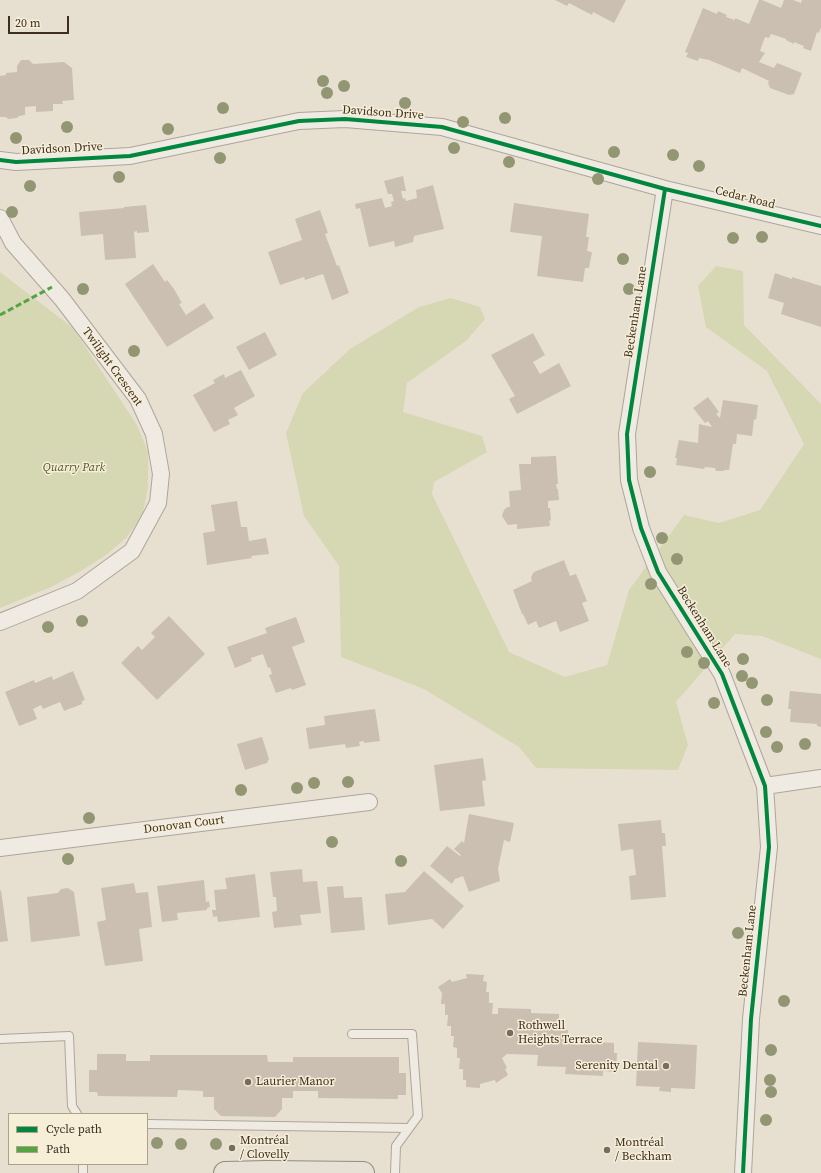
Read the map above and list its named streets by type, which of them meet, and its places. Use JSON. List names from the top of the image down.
{
  "streets": {
    "street": [
      "Davidson Drive",
      "Cedar Road",
      "Beckenham Lane",
      "Twilight Crescent",
      "Donovan Court"
    ]
  },
  "crossings": [
    ["Davidson Drive", "Cedar Road"],
    ["Davidson Drive", "Beckenham Lane"],
    ["Cedar Road", "Beckenham Lane"]
  ],
  "parks": ["Quarry Park"],
  "places": [
    "Rothwell Heights Terrace",
    "Serenity Dental",
    "Laurier Manor",
    "Montréal / Clovelly",
    "Montréal / Beckham"
  ],
  "legend": ["Cycle path", "Path"],
  "scale_bar": "20 m"
}
